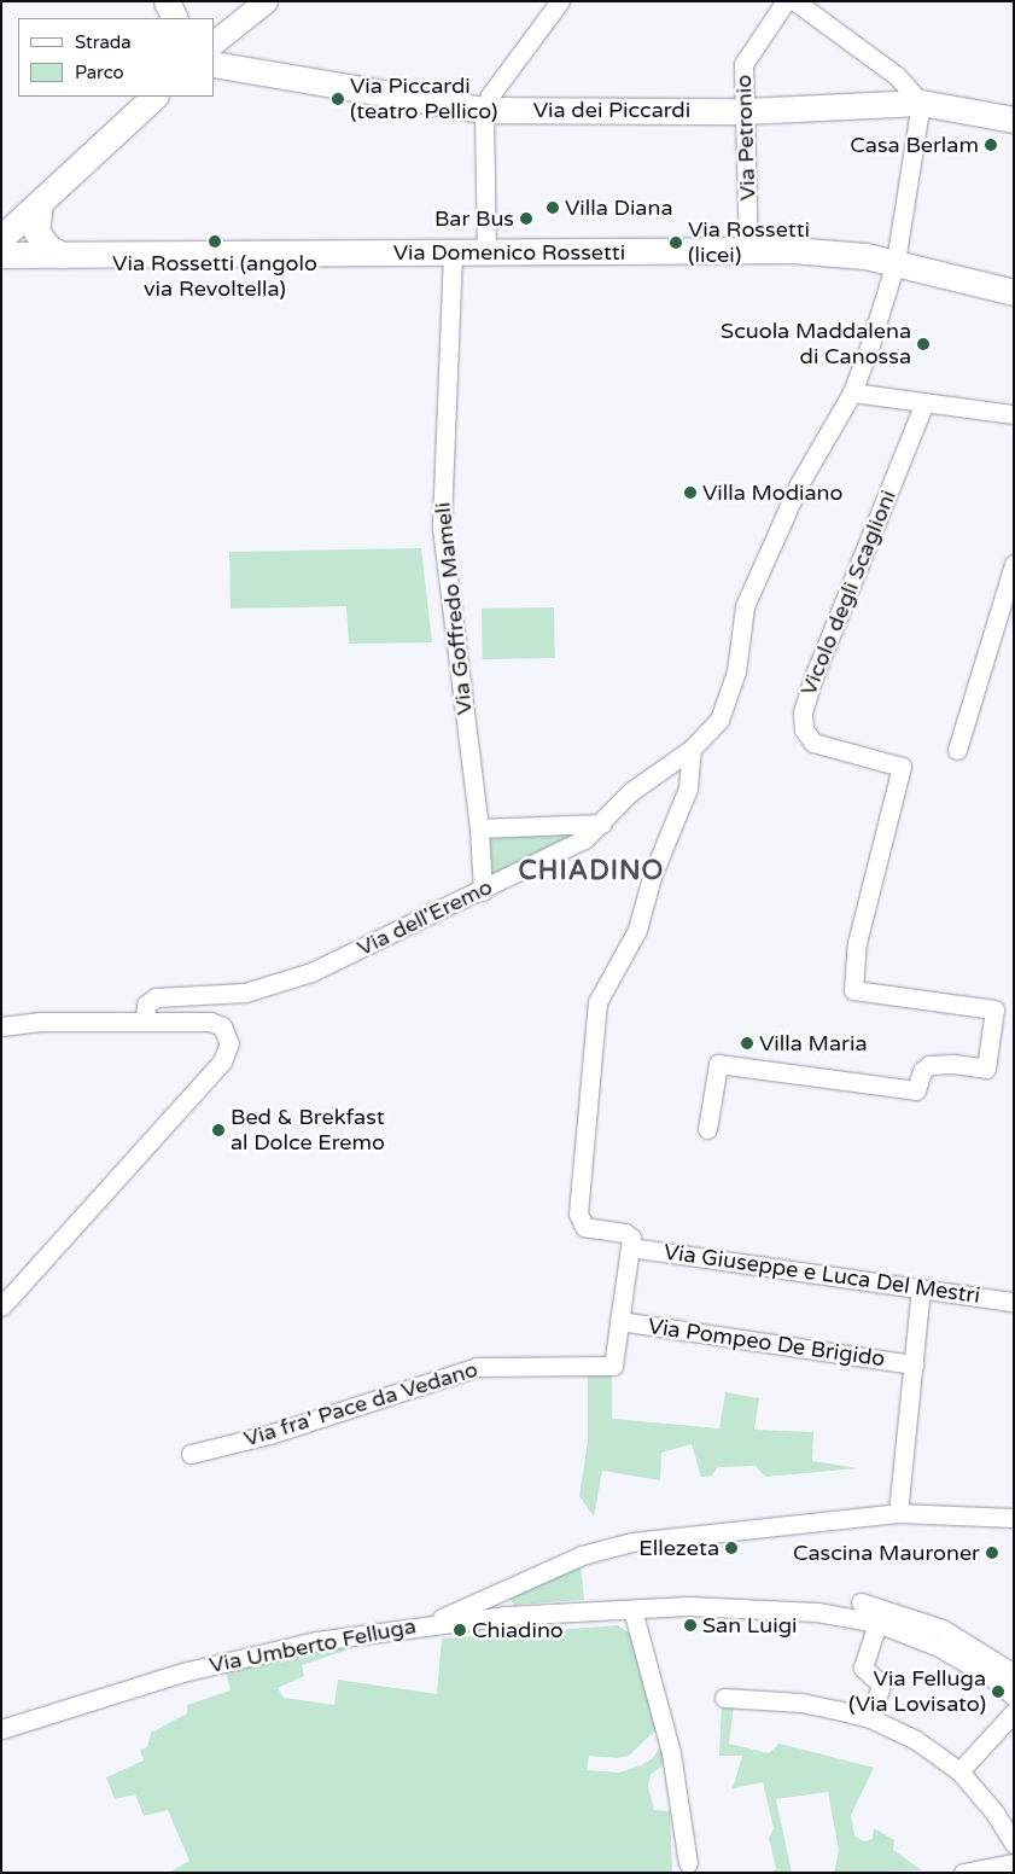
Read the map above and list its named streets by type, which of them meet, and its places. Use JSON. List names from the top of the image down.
{
  "streets": {
    "main road": ["Via dei Piccardi", "Via Domenico Rossetti"],
    "street": [
      "Via Petronio",
      "Vicolo degli Scaglioni",
      "Via Goffredo Mameli",
      "Via dell'Eremo",
      "Via Giuseppe e Luca Del Mestri",
      "Via Pompeo De Brigido",
      "Via fra' Pace da Vedano",
      "Via Umberto Felluga"
    ]
  },
  "crossings": [
    ["Via dei Piccardi", "Via Petronio"],
    ["Via dei Piccardi", "Via dell'Eremo"],
    ["Via Petronio", "Via Domenico Rossetti"],
    ["Via Domenico Rossetti", "Via Goffredo Mameli"],
    ["Via Domenico Rossetti", "Via dell'Eremo"],
    ["Via Goffredo Mameli", "Via dell'Eremo"],
    ["Via Giuseppe e Luca Del Mestri", "Via fra' Pace da Vedano"],
    ["Via Pompeo De Brigido", "Via fra' Pace da Vedano"]
  ],
  "districts": ["CHIADINO"],
  "places": [
    "Via Piccardi (teatro Pellico)",
    "Casa Berlam",
    "Villa Diana",
    "Bar Bus",
    "Via Rossetti (angolo via Revoltella)",
    "Via Rossetti (licei)",
    "Scuola Maddalena di Canossa",
    "Villa Modiano",
    "Villa Maria",
    "Bed & Brekfast al Dolce Eremo",
    "Ellezeta",
    "Cascina Mauroner",
    "San Luigi",
    "Chiadino",
    "Via Felluga (Via Lovisato)"
  ],
  "legend": ["Strada", "Parco"]
}
